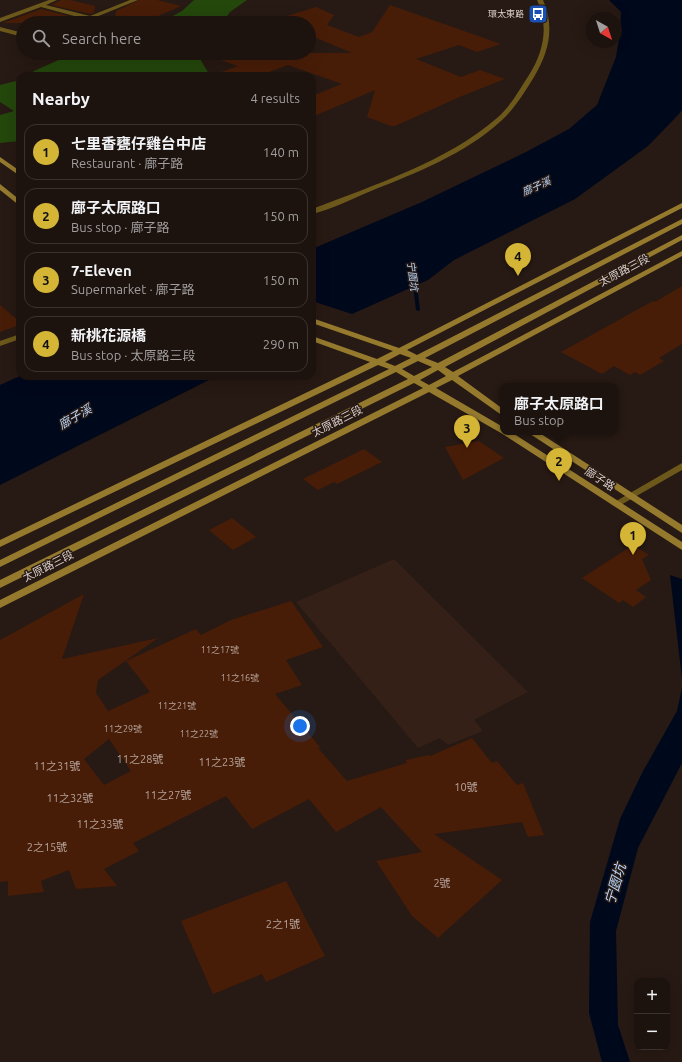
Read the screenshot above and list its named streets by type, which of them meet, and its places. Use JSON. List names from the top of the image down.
{
  "streets": {
    "main road": ["太原路三段", "廍子路"]
  },
  "crossings": [
    ["太原路三段", "廍子路"]
  ],
  "water": ["廍子溪", "宁園坑"],
  "places": {
    "bus stop": ["環太東路"]
  },
  "house_numbers": [
    "11之17號",
    "11之16號",
    "11之21號",
    "11之29號",
    "11之22號",
    "11之28號",
    "11之23號",
    "11之31號",
    "10號",
    "11之27號",
    "11之32號",
    "11之33號",
    "2之15號",
    "2號",
    "2之1號"
  ],
  "north": "bottom right",
  "page": {
    "search": "Search here",
    "heading": ["Nearby", "4 results"],
    "list": [
      {
        "mark": "1",
        "name": "七里香甕仔雞台中店",
        "note": "Restaurant · 廍子路",
        "value": "140 m"
      },
      {
        "mark": "2",
        "name": "廍子太原路口",
        "note": "Bus stop · 廍子路",
        "value": "150 m"
      },
      {
        "mark": "3",
        "name": "7-Eleven",
        "note": "Supermarket · 廍子路",
        "value": "150 m"
      },
      {
        "mark": "4",
        "name": "新桃花源橋",
        "note": "Bus stop · 太原路三段",
        "value": "290 m"
      }
    ],
    "pins": [
      "4",
      "3",
      "2",
      "1"
    ],
    "popup": ["廍子太原路口", "Bus stop"],
    "map_buttons": ["+", "−"]
  }
}
